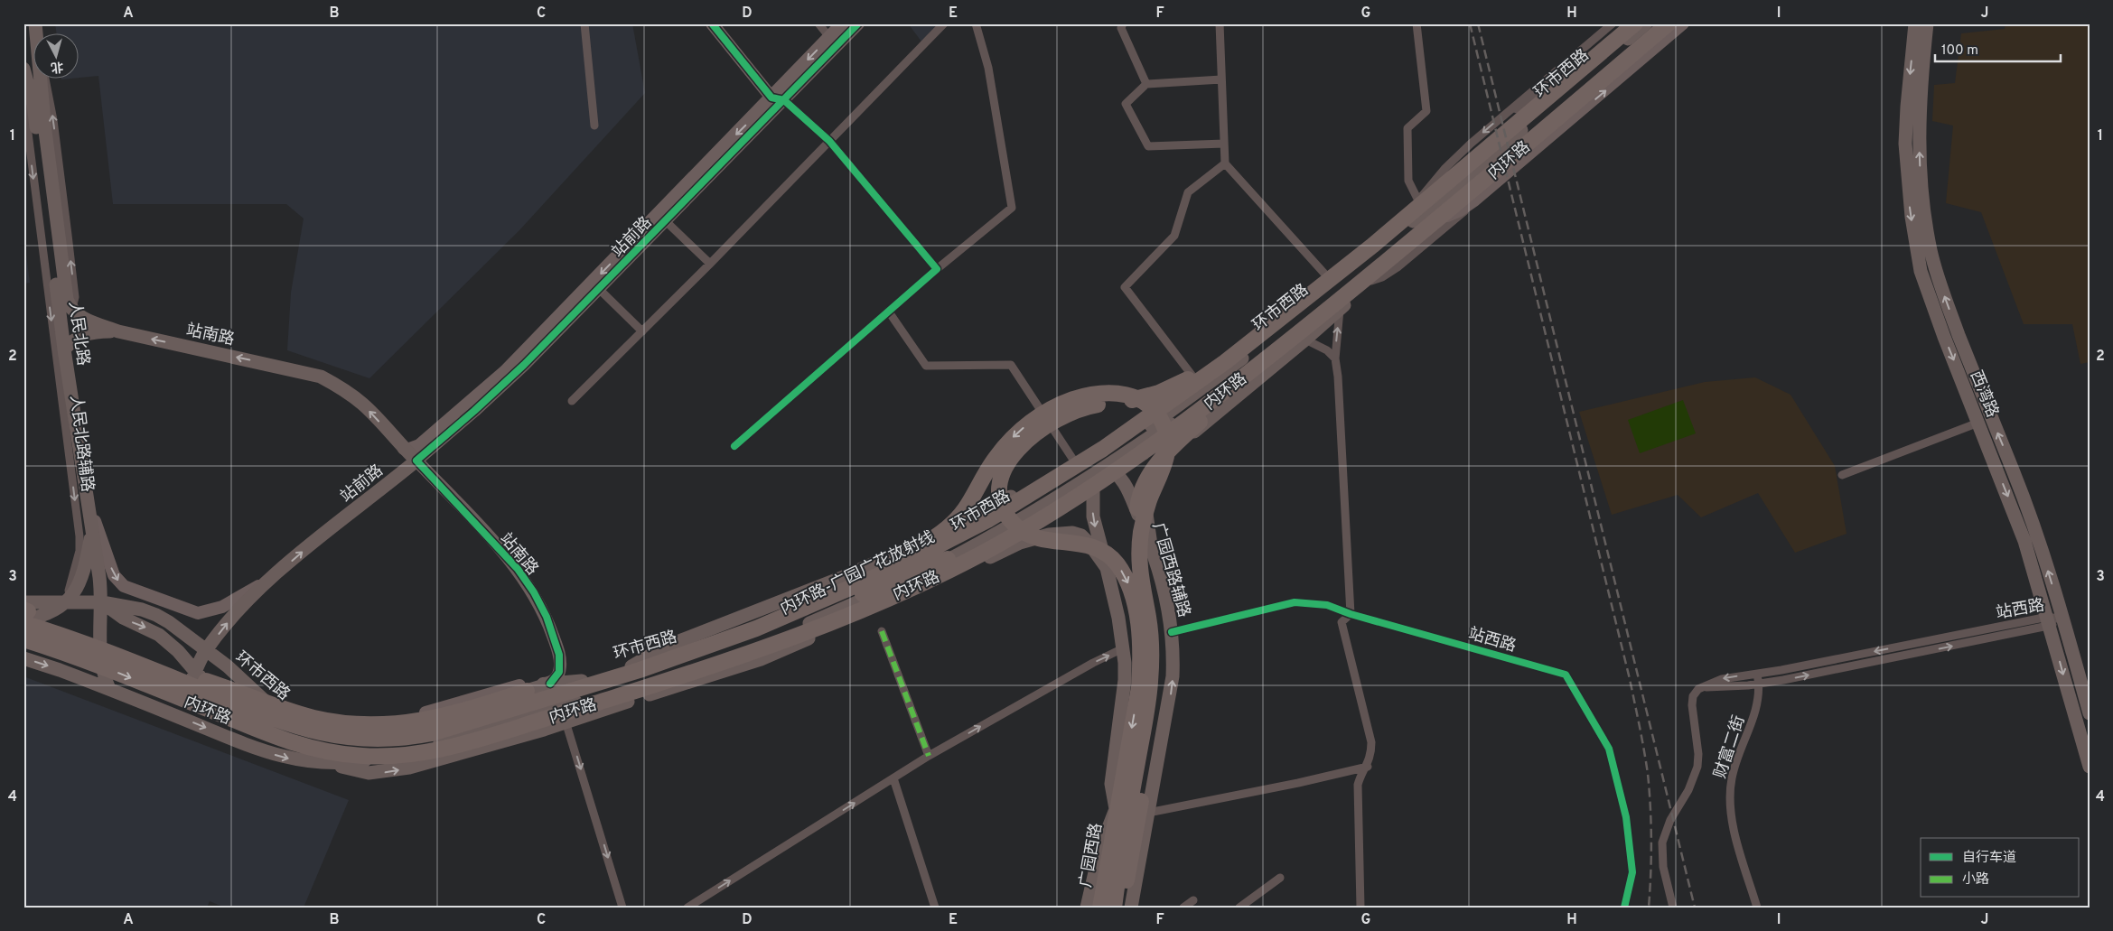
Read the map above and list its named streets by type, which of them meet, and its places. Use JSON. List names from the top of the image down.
{
  "streets": {
    "highway": ["内环路", "内环路-广园广花放射线"],
    "main road": [
      "环市西路",
      "站前路",
      "人民北路",
      "站南路",
      "西湾路",
      "广园西路辅路",
      "广园西路"
    ],
    "street": ["人民北路辅路", "站西路", "财富二街"]
  },
  "crossings": [
    ["环市西路", "内环路"],
    ["环市西路", "站前路"],
    ["环市西路", "人民北路"],
    ["环市西路", "人民北路辅路"],
    ["环市西路", "广园西路辅路"],
    ["环市西路", "内环路-广园广花放射线"],
    ["内环路", "广园西路辅路"],
    ["内环路", "内环路-广园广花放射线"],
    ["内环路", "广园西路"],
    ["站前路", "站南路"],
    ["人民北路", "站南路"],
    ["人民北路", "人民北路辅路"],
    ["西湾路", "站西路"],
    ["广园西路辅路", "站西路"],
    ["广园西路辅路", "广园西路"],
    ["内环路-广园广花放射线", "广园西路"],
    ["站西路", "财富二街"]
  ],
  "one_way": ["站南路", "人民北路辅路"],
  "legend": ["自行车道", "小路"],
  "scale_bar": "100 m",
  "north": "bottom",
  "grid": {
    "columns": [
      "A",
      "B",
      "C",
      "D",
      "E",
      "F",
      "G",
      "H",
      "I",
      "J"
    ],
    "rows": [
      "1",
      "2",
      "3",
      "4"
    ]
  }
}
